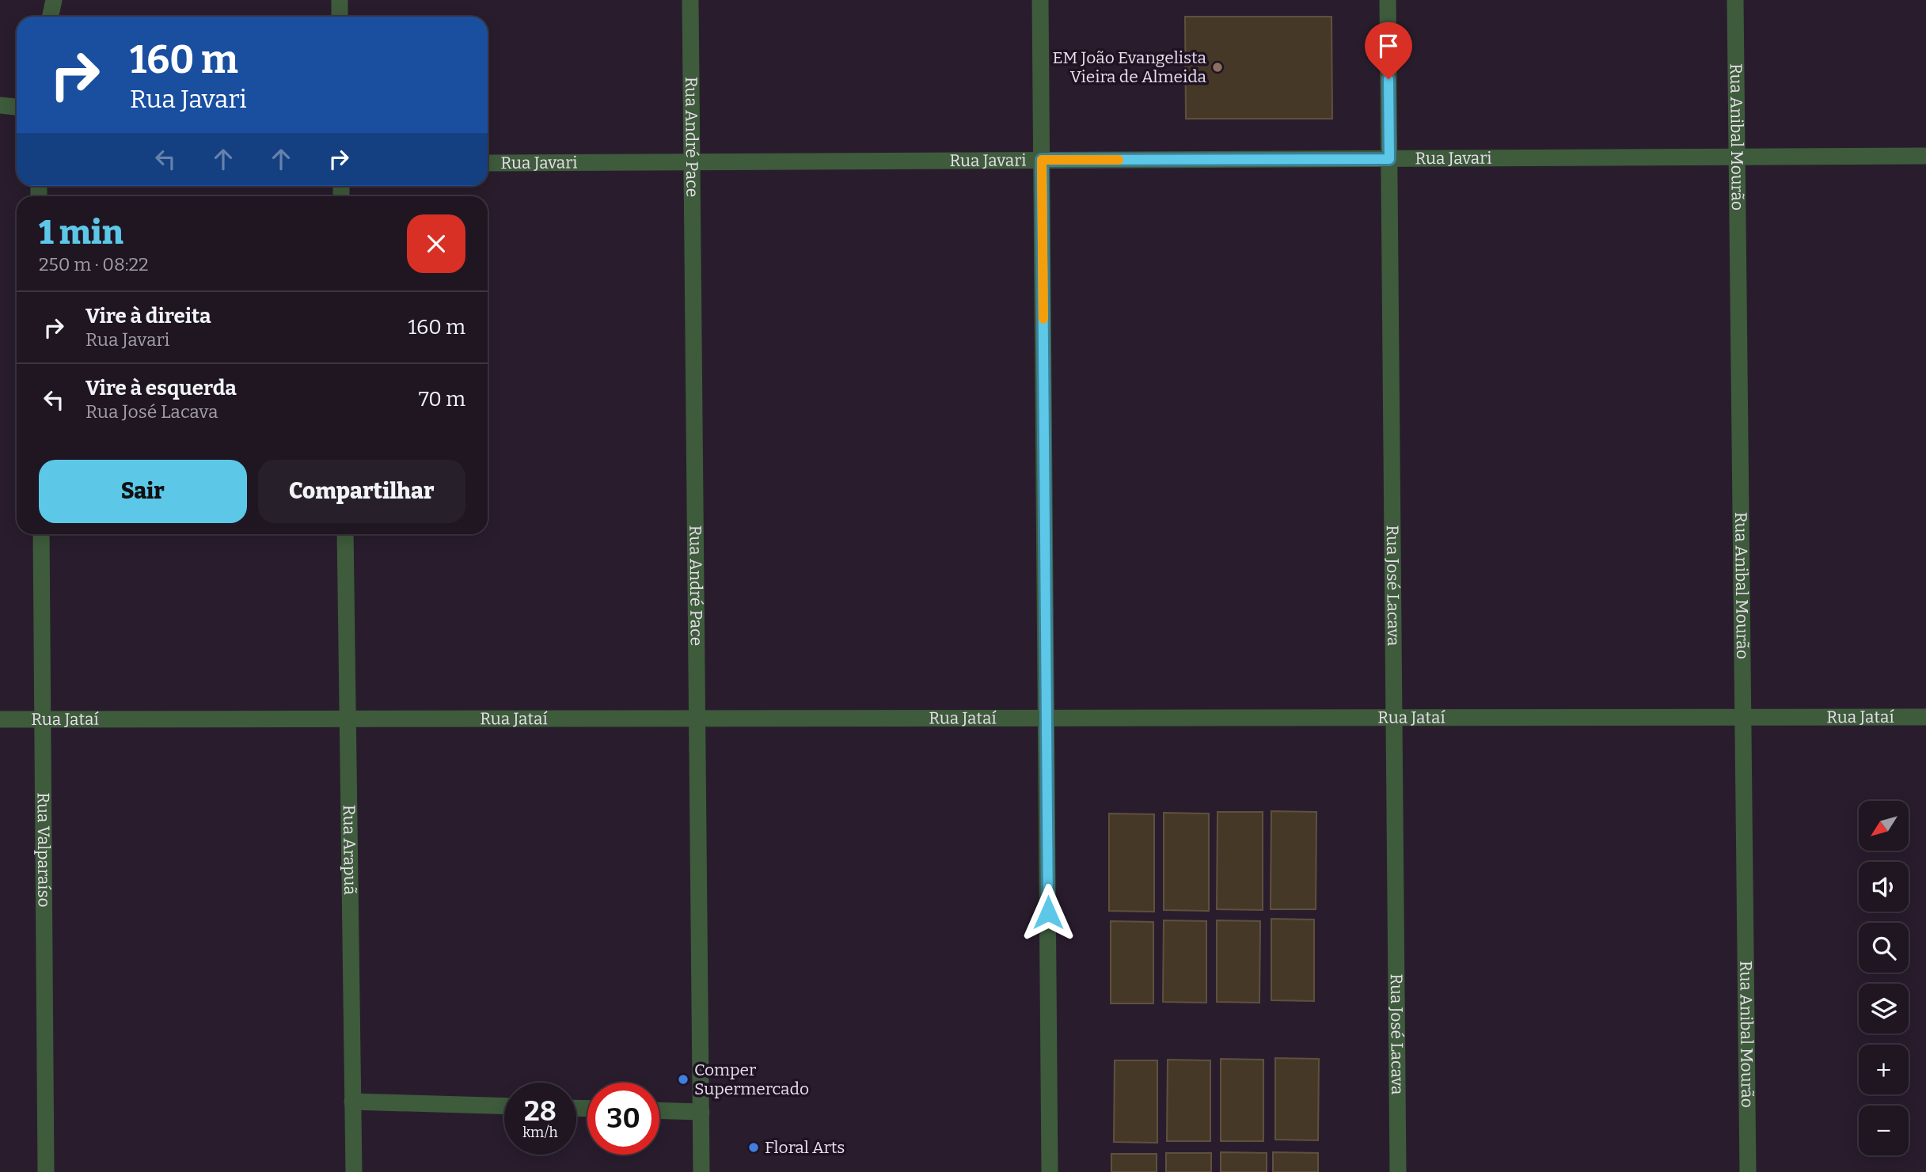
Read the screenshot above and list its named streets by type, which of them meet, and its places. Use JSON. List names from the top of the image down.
{
  "streets": {
    "street": [
      "Rua André Pace",
      "Rua Anibal Mourão",
      "Rua Javari",
      "Rua José Lacava",
      "Rua Jataí",
      "Rua Valparaíso",
      "Rua Arapuã"
    ]
  },
  "crossings": [
    ["Rua André Pace", "Rua Javari"],
    ["Rua André Pace", "Rua Jataí"],
    ["Rua Anibal Mourão", "Rua Javari"],
    ["Rua Anibal Mourão", "Rua Jataí"],
    ["Rua Javari", "Rua José Lacava"],
    ["Rua José Lacava", "Rua Jataí"],
    ["Rua Jataí", "Rua Valparaíso"],
    ["Rua Jataí", "Rua Arapuã"]
  ],
  "places": ["EM João Evangelista Vieira de Almeida", "Comper Supermercado", "Floral Arts"],
  "north": "bottom left",
  "page": {
    "turn": ["160 m", "Rua Javari"],
    "heading": ["1 min", "250 m · 08:22"],
    "list": [
      {
        "name": "Vire à direita",
        "note": "Rua Javari",
        "value": "160 m"
      },
      {
        "name": "Vire à esquerda",
        "note": "Rua José Lacava",
        "value": "70 m"
      }
    ],
    "buttons": ["Sair", "Compartilhar"],
    "map_buttons": ["+", "−"],
    "speed": "28 km/h",
    "limit": "30"
  }
}
